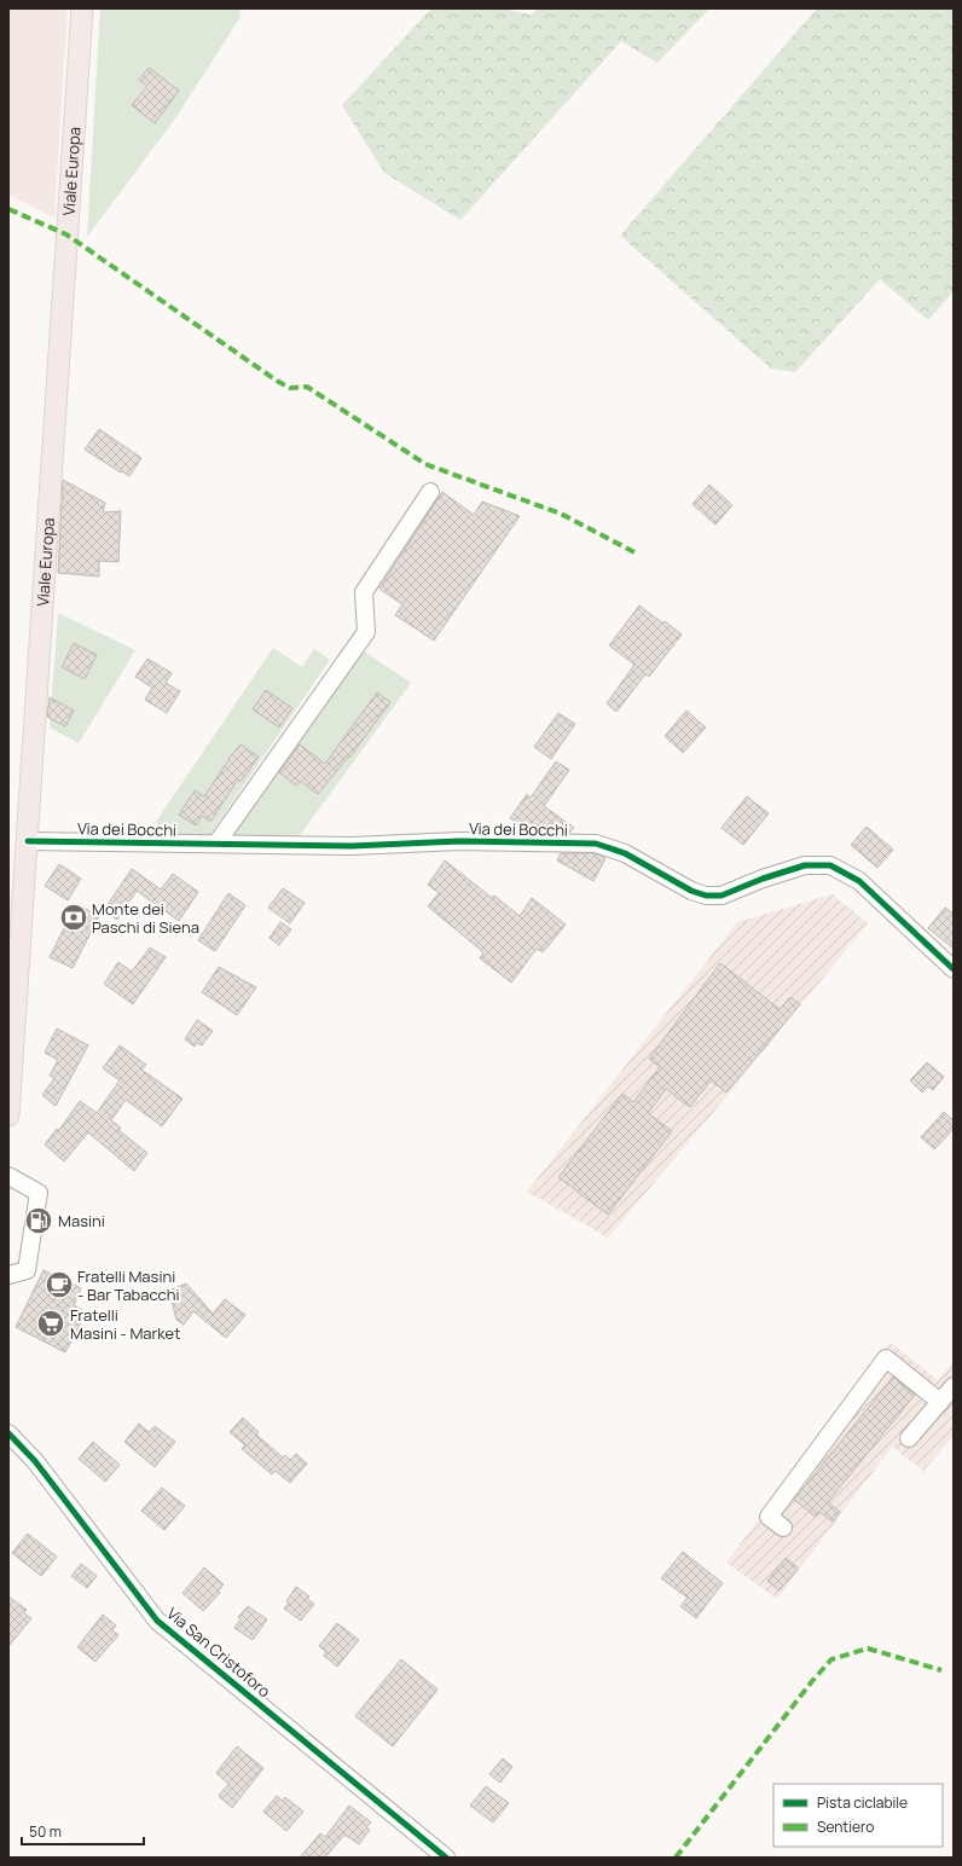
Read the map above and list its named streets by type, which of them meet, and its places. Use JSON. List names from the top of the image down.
{
  "streets": {
    "main road": ["Viale Europa"],
    "street": ["Via dei Bocchi", "Via San Cristoforo"]
  },
  "crossings": [
    ["Viale Europa", "Via dei Bocchi"]
  ],
  "places": {
    "bank": ["Monte dei Paschi di Siena"],
    "fuel station": ["Masini"],
    "cafe": ["Fratelli Masini - Bar Tabacchi"],
    "supermarket": ["Fratelli Masini - Market"]
  },
  "legend": ["Pista ciclabile", "Sentiero"],
  "scale_bar": "50 m"
}
